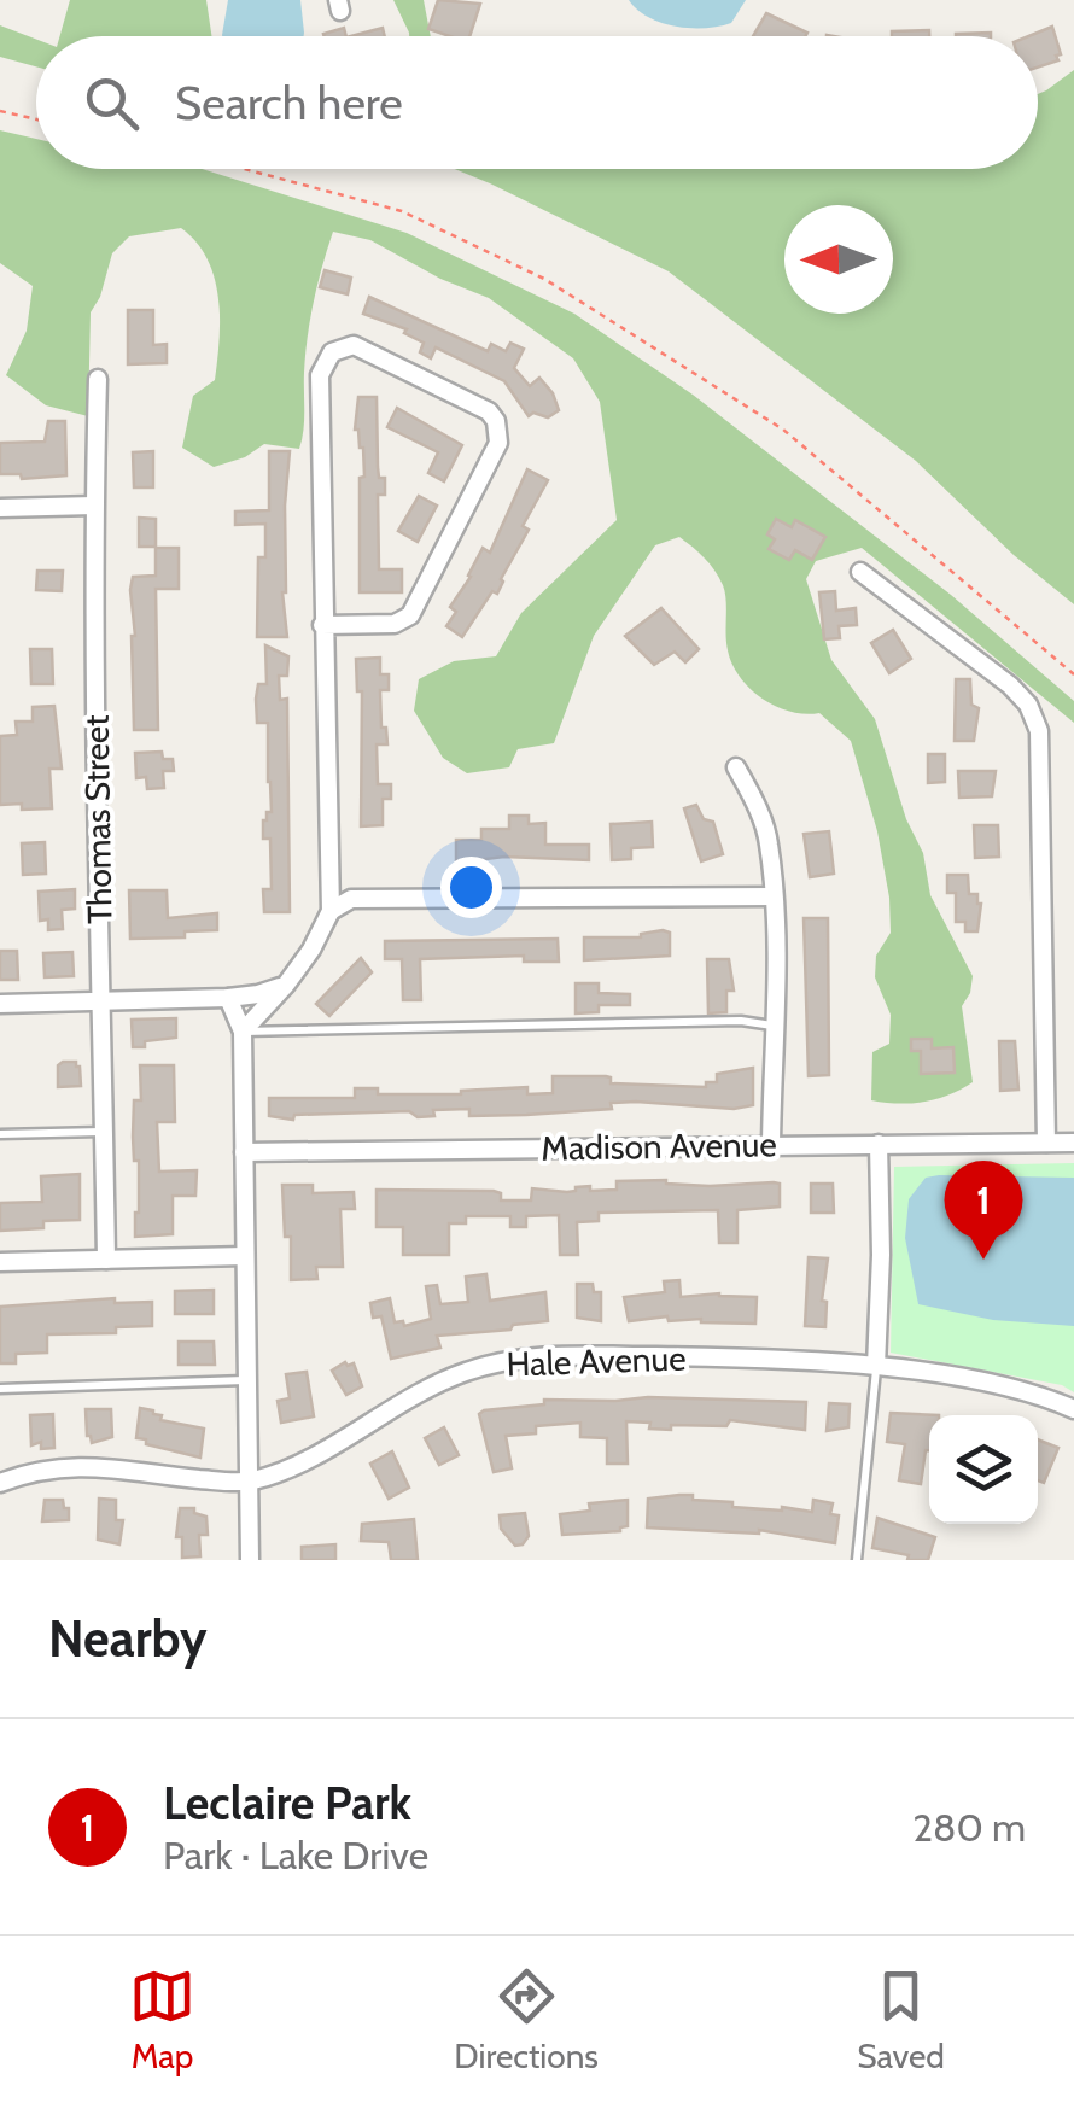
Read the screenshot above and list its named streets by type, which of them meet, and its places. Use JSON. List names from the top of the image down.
{
  "streets": {
    "street": ["Thomas Street", "Madison Avenue", "Hale Avenue"]
  },
  "north": "left",
  "page": {
    "search": "Search here",
    "pins": "1",
    "heading": "Nearby",
    "list": [
      {
        "mark": "1",
        "name": "Leclaire Park",
        "note": "Park · Lake Drive",
        "value": "280 m"
      }
    ],
    "nav": ["Map", "Directions", "Saved"]
  }
}
